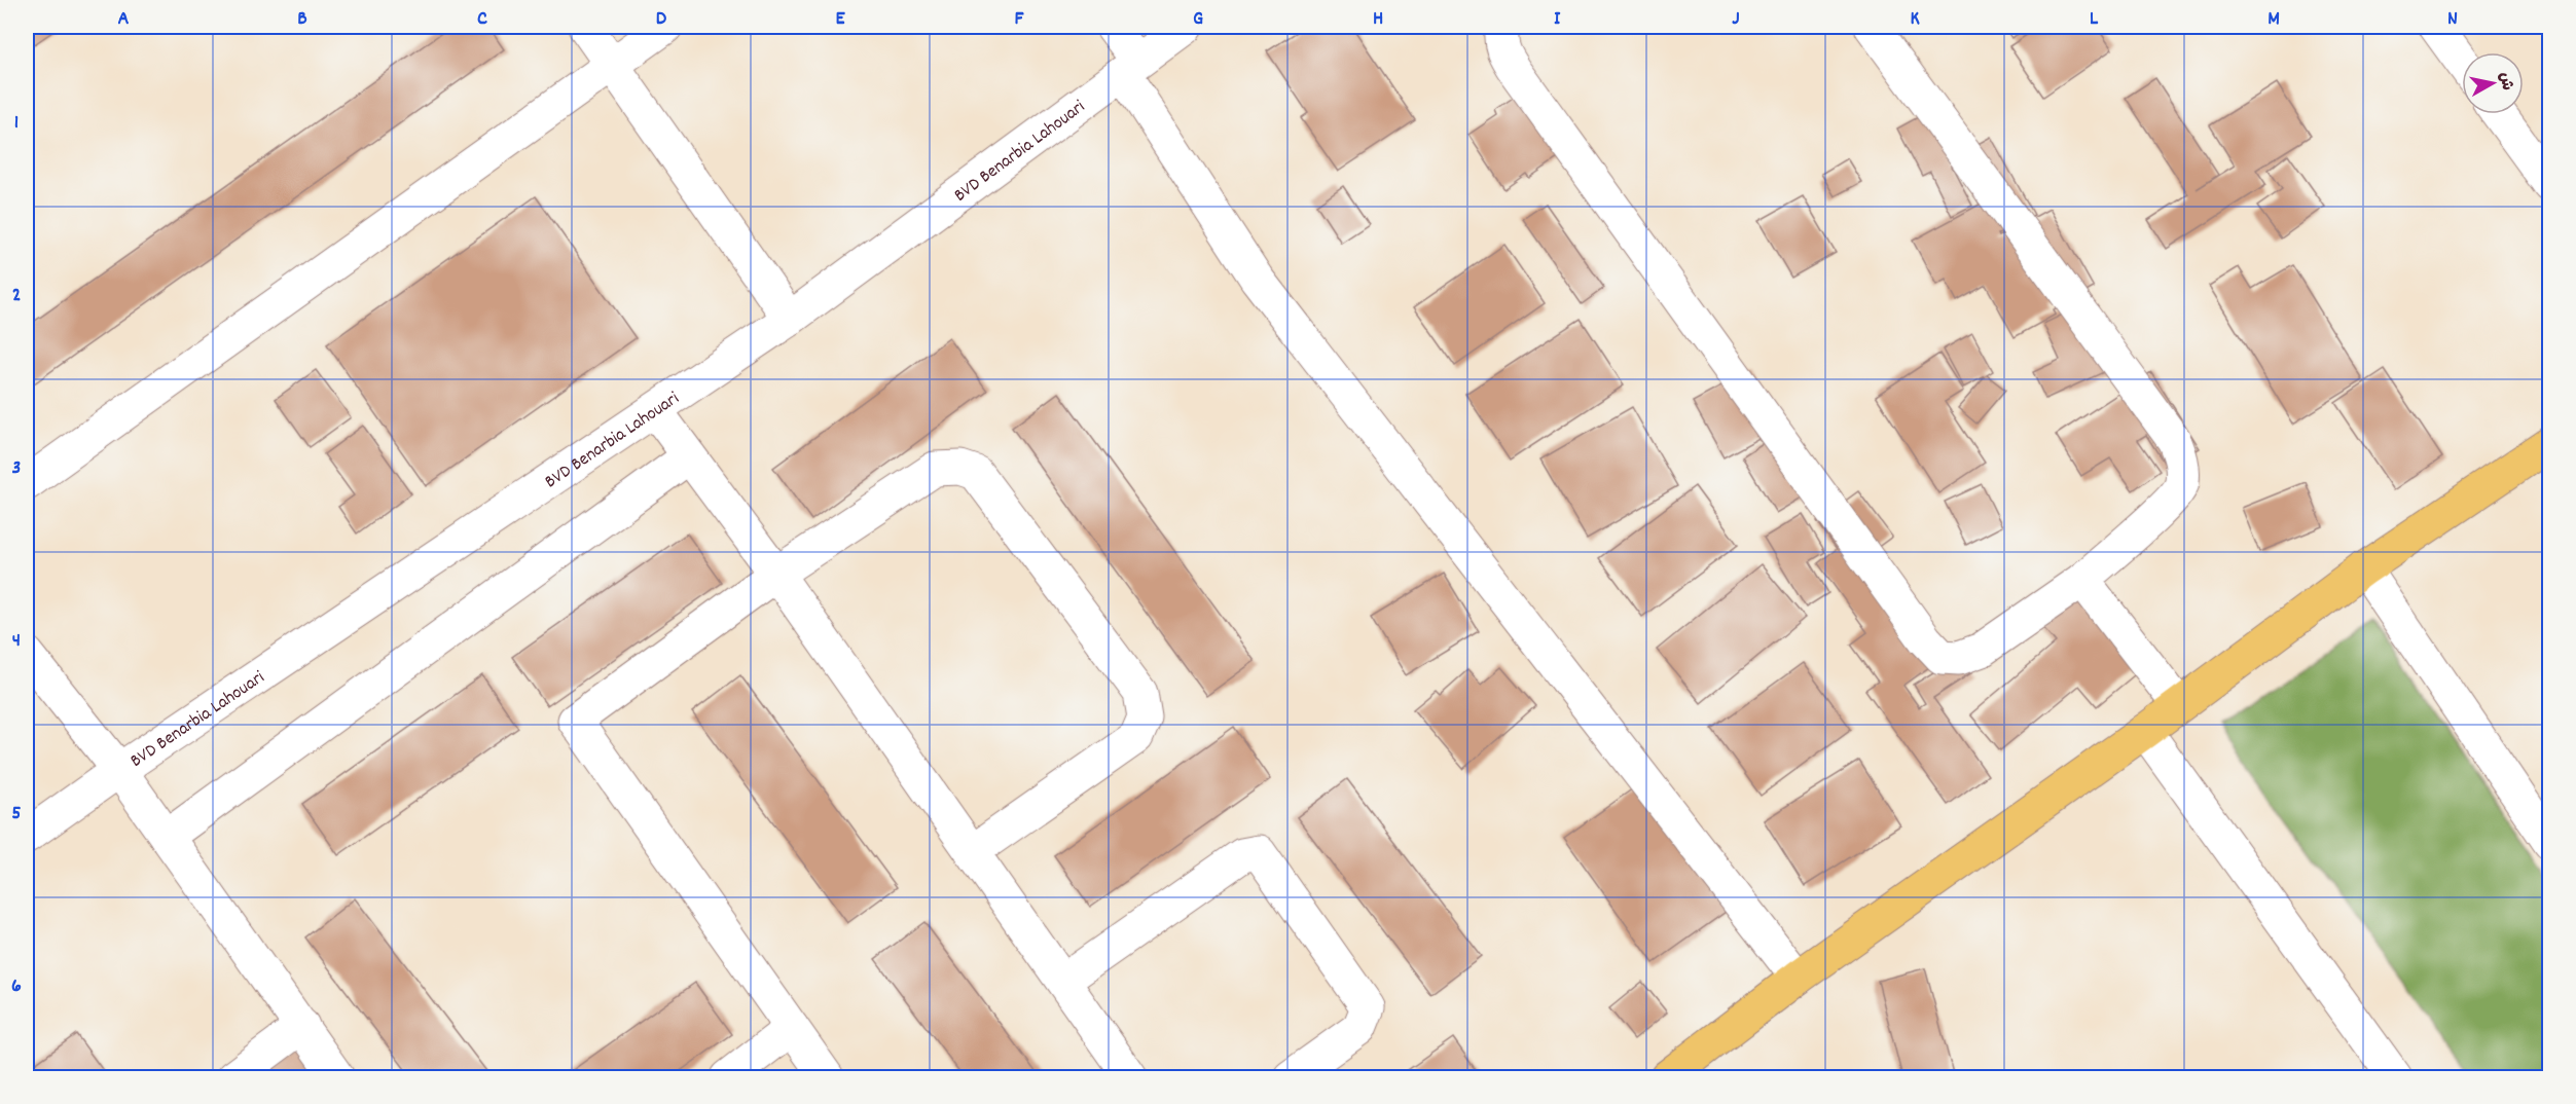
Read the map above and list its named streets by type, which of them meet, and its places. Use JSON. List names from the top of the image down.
{
  "streets": {
    "street": ["BVD Benarbia Lahouari"]
  },
  "north": "right",
  "grid": {
    "columns": [
      "A",
      "B",
      "C",
      "D",
      "E",
      "F",
      "G",
      "H",
      "I",
      "J",
      "K",
      "L",
      "M",
      "N"
    ],
    "rows": [
      "1",
      "2",
      "3",
      "4",
      "5",
      "6"
    ]
  }
}
